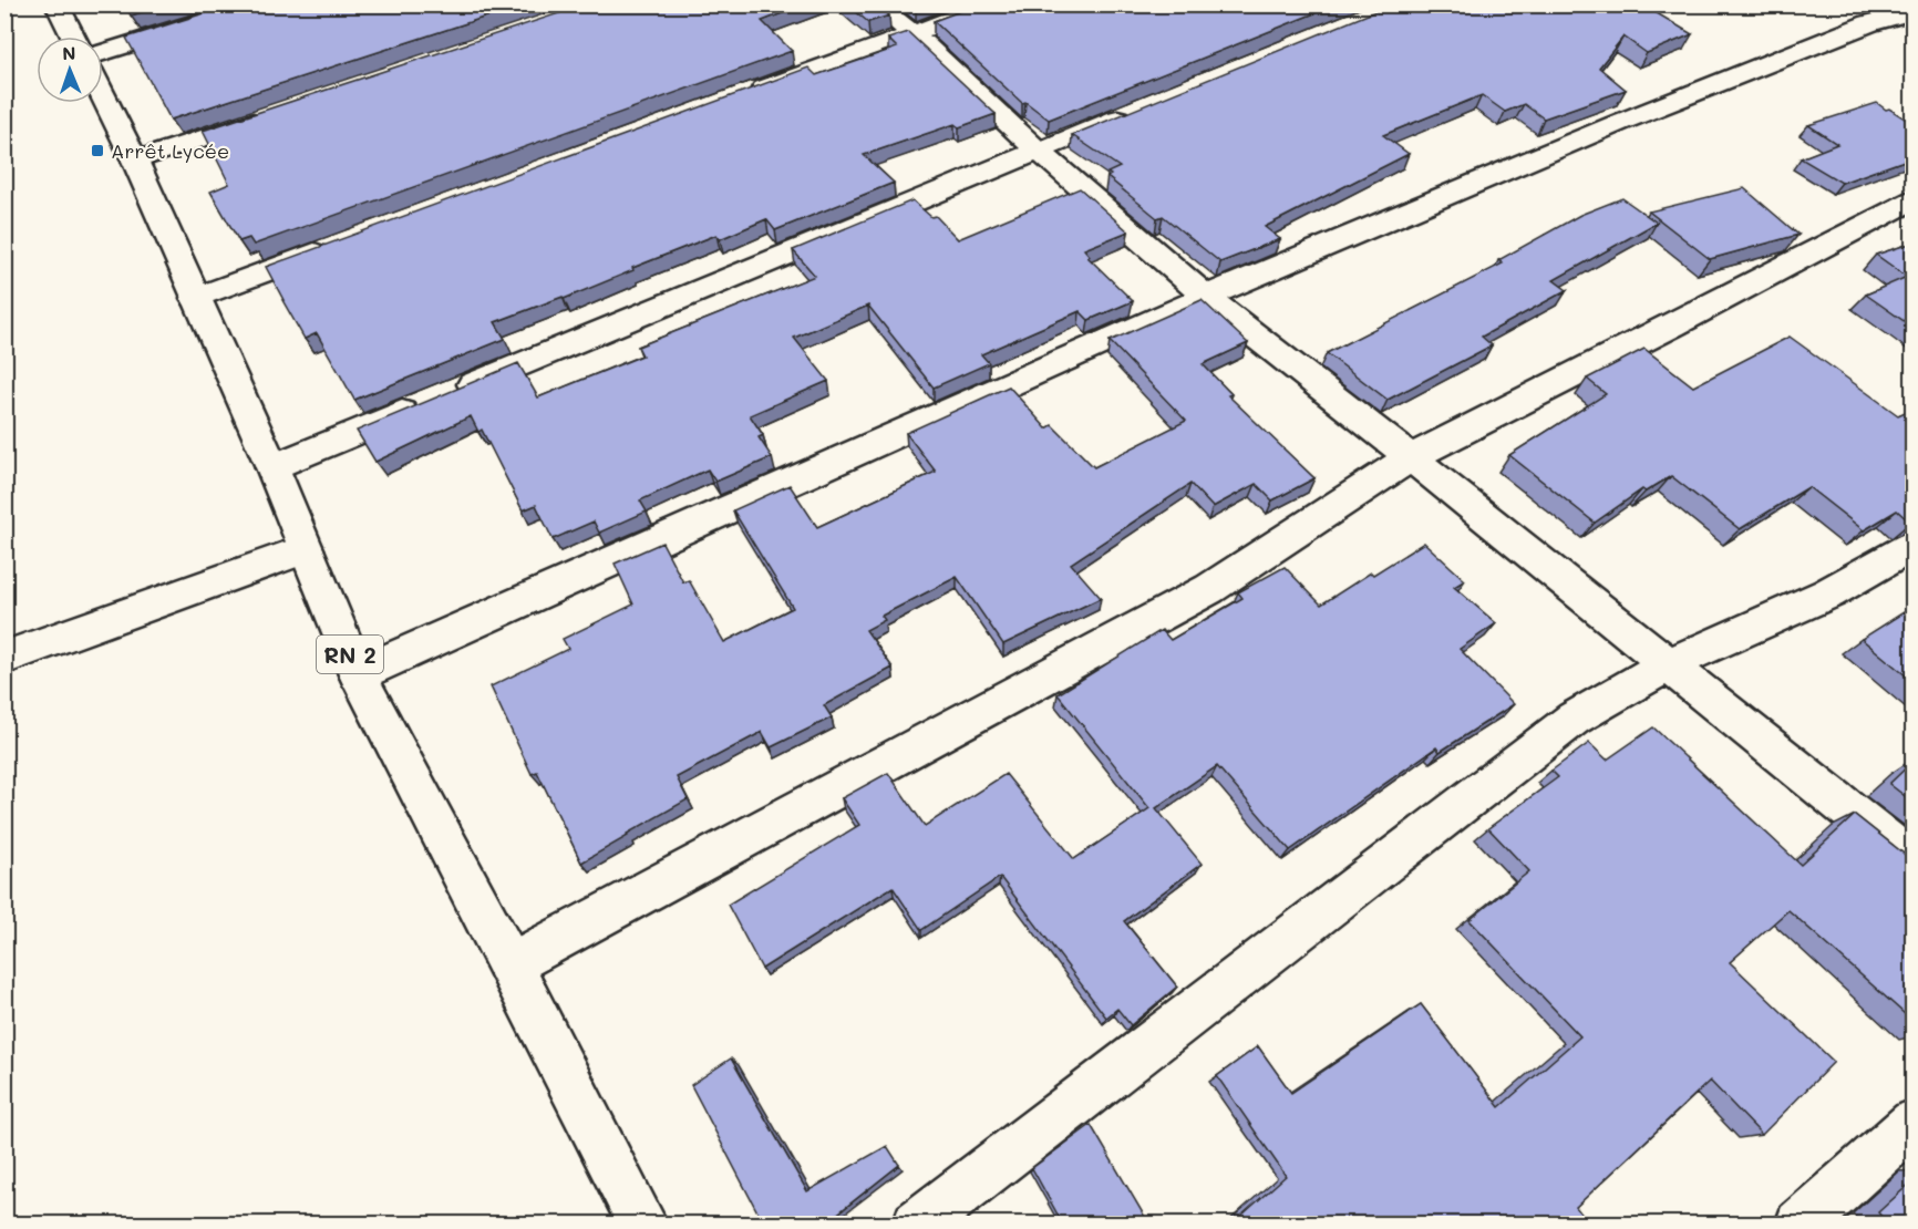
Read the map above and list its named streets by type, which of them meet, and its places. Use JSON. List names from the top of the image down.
{
  "streets": {
    "main road": ["RN 2"]
  },
  "places": {
    "transit": ["Arrêt Lycée"]
  },
  "north": "top"
}
